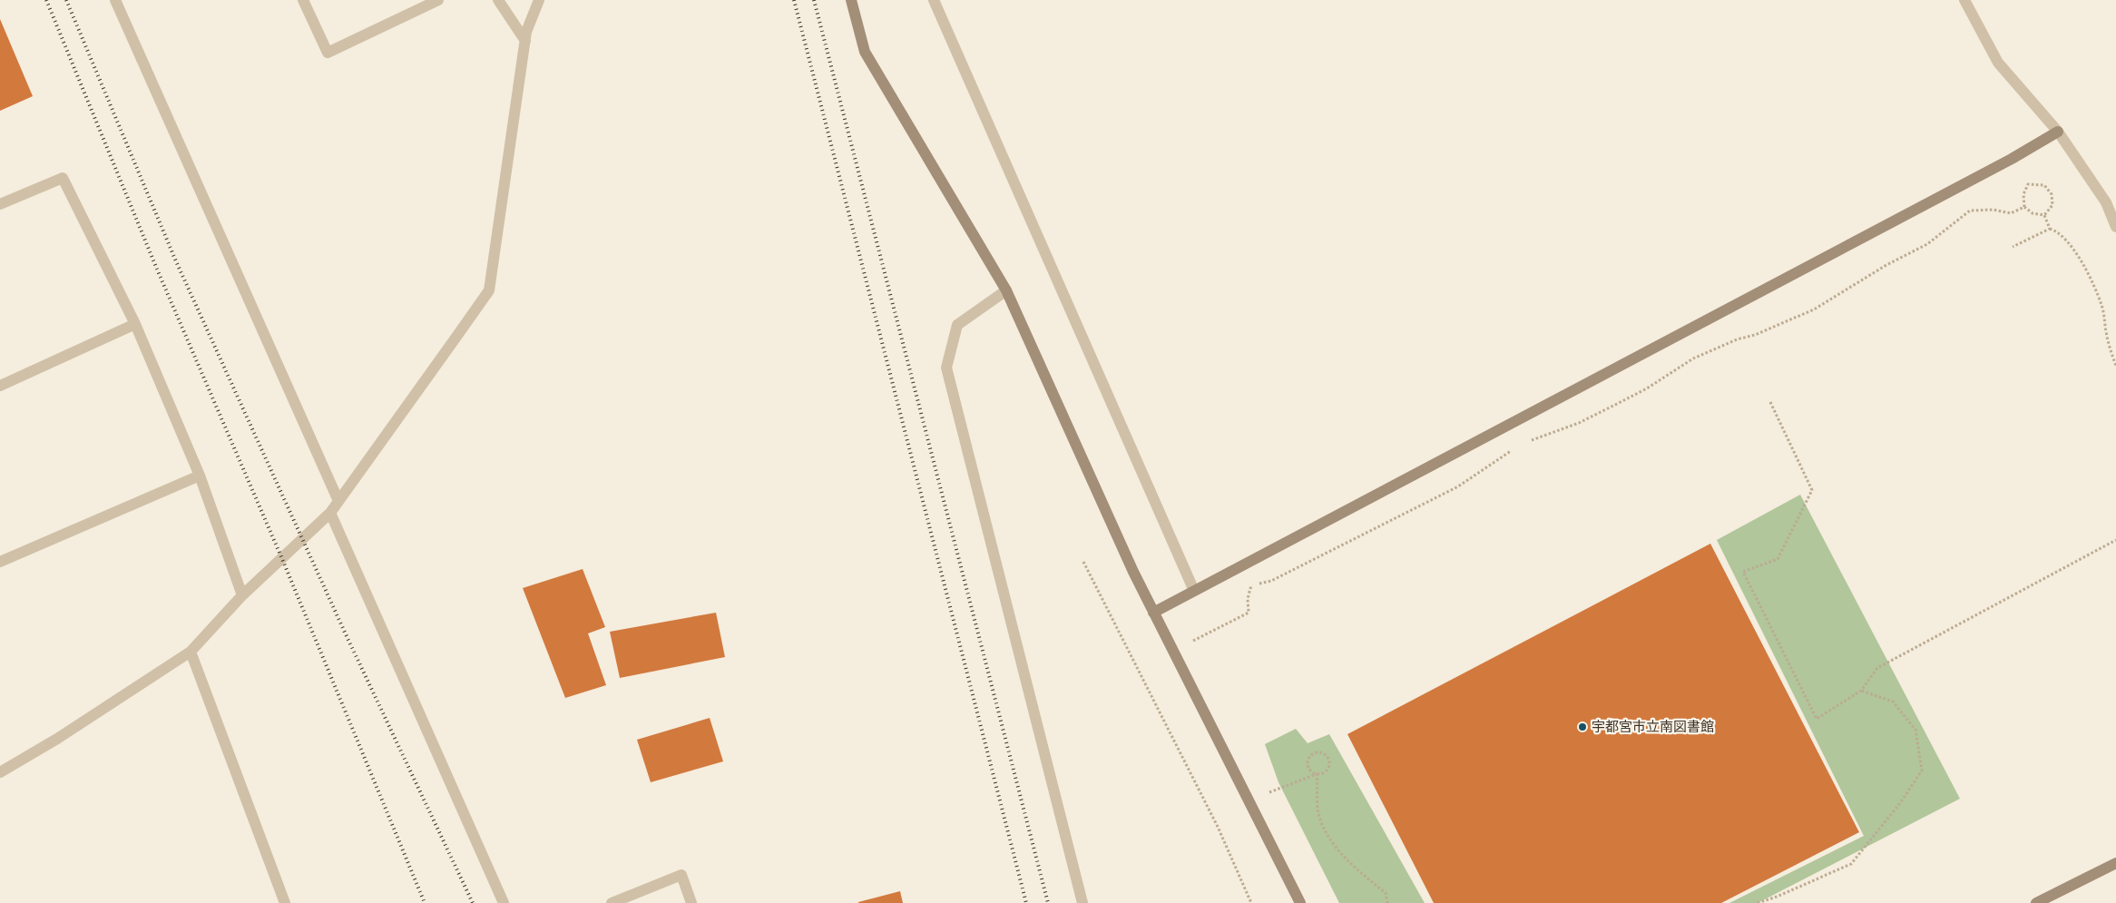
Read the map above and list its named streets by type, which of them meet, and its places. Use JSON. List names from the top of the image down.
{
  "places": ["宇都宮市立南図書館"]
}
